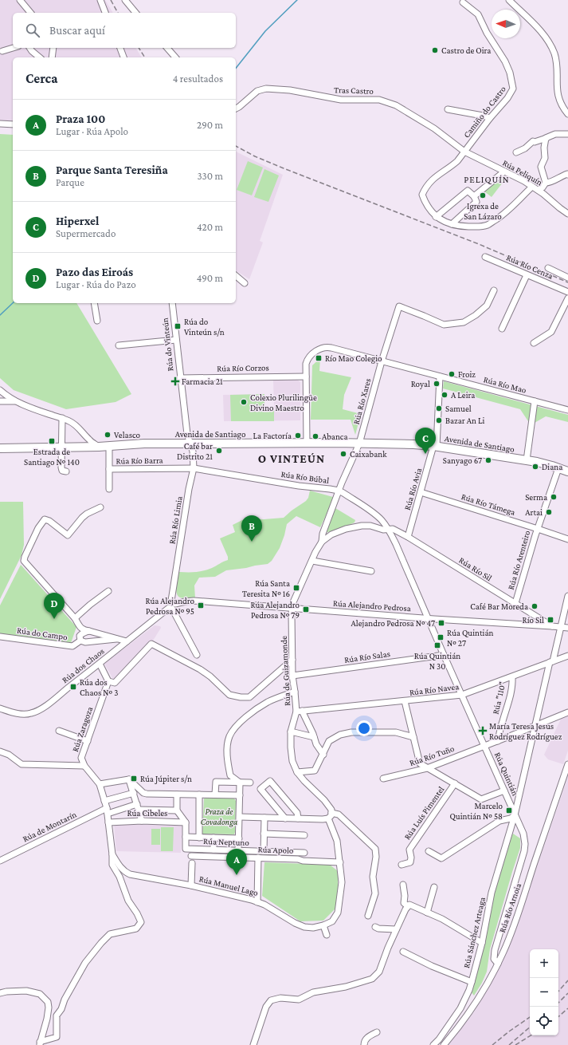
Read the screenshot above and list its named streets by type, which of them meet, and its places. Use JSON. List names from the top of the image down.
{
  "streets": {
    "highway": ["Avenida de Santiago"],
    "street": [
      "Tras Castro",
      "Camiño do Castro",
      "Rúa Peliquín",
      "Rúa Río Cenza",
      "Rúa do Vinteún",
      "Rúa Río Corzos",
      "Rúa Río Mao",
      "Rúa Río Xares",
      "Rúa Río Barra",
      "Rúa Río Búbal",
      "Rúa Río Avia",
      "Rúa Río Támega",
      "Rúa Río Limia",
      "Rúa Río Arenteiro",
      "Rúa Río Sil",
      "Rúa Alejandro Pedrosa",
      "Rúa do Campo",
      "Rúa Río Salas",
      "Rúa dos Chaos",
      "Rúa de Guizamonde",
      "Rúa Río Navea",
      "Rúa \"110\"",
      "Rúa Zaragoza",
      "Rúa Río Tuño",
      "Rúa Quintián",
      "Rúa Cibeles",
      "Rúa Luís Pimentel",
      "Rúa de Montarín",
      "Rúa Neptuno",
      "Rúa Apolo",
      "Rúa Manuel Lago",
      "Rúa Río Arnoia",
      "Rúa Sánchez Arteaga"
    ]
  },
  "crossings": [
    ["Tras Castro", "Camiño do Castro"],
    ["Tras Castro", "Rúa Peliquín"],
    ["Camiño do Castro", "Rúa Peliquín"],
    ["Rúa do Vinteún", "Rúa Río Corzos"],
    ["Rúa do Vinteún", "Avenida de Santiago"],
    ["Rúa do Vinteún", "Rúa Río Limia"],
    ["Rúa Río Corzos", "Rúa Río Mao"],
    ["Rúa Río Mao", "Rúa Río Xares"],
    ["Rúa Río Mao", "Avenida de Santiago"],
    ["Rúa Río Mao", "Rúa Río Avia"],
    ["Rúa Río Xares", "Avenida de Santiago"],
    ["Rúa Río Xares", "Rúa Río Búbal"],
    ["Rúa Río Xares", "Rúa Río Sil"],
    ["Rúa Río Xares", "Rúa de Guizamonde"],
    ["Avenida de Santiago", "Rúa Río Barra"],
    ["Avenida de Santiago", "Rúa Río Avia"],
    ["Avenida de Santiago", "Rúa Río Limia"],
    ["Avenida de Santiago", "Rúa Río Arenteiro"],
    ["Rúa Río Barra", "Rúa Río Búbal"],
    ["Rúa Río Barra", "Rúa Río Limia"],
    ["Rúa Río Búbal", "Rúa Río Limia"],
    ["Rúa Río Avia", "Rúa Río Támega"],
    ["Rúa Río Avia", "Rúa Río Sil"],
    ["Rúa Río Támega", "Rúa Río Arenteiro"],
    ["Rúa Río Limia", "Rúa Alejandro Pedrosa"],
    ["Rúa Río Limia", "Rúa dos Chaos"],
    ["Rúa Río Arenteiro", "Rúa Río Sil"],
    ["Rúa Río Sil", "Rúa Alejandro Pedrosa"],
    ["Rúa Río Sil", "Rúa Quintián"],
    ["Rúa Alejandro Pedrosa", "Rúa dos Chaos"],
    ["Rúa Alejandro Pedrosa", "Rúa de Guizamonde"],
    ["Rúa Alejandro Pedrosa", "Rúa Quintián"],
    ["Rúa Alejandro Pedrosa", "Rúa Sánchez Arteaga"],
    ["Rúa Río Salas", "Rúa de Guizamonde"],
    ["Rúa Río Salas", "Rúa Quintián"],
    ["Rúa de Guizamonde", "Rúa Río Navea"],
    ["Rúa Río Navea", "Rúa \"110\""],
    ["Rúa Río Navea", "Rúa Quintián"],
    ["Rúa Río Navea", "Rúa Sánchez Arteaga"],
    ["Rúa \"110\"", "Rúa Río Tuño"],
    ["Rúa Río Tuño", "Rúa Quintián"],
    ["Rúa Río Tuño", "Rúa Sánchez Arteaga"],
    ["Rúa Quintián", "Rúa Río Arnoia"],
    ["Rúa Quintián", "Rúa Sánchez Arteaga"]
  ],
  "districts": ["PELIQUÍN", "O VINTEÚN"],
  "parks": ["Praza de Covadonga"],
  "places": {
    "other": [
      "Castro de Oira",
      "Igrexa de San Lázaro",
      "Froiz",
      "Royal",
      "A Leira",
      "Colexio Plurilingüe Divino Maestro",
      "Samuel",
      "Bazar An Li",
      "Velasco",
      "La Factoría",
      "Abanca",
      "Café bar Distrito 21",
      "Caixabank",
      "Sanyago 67",
      "Diana",
      "Serma",
      "Artai",
      "Café Bar Moreda"
    ],
    "transit": [
      "Rúa do Vinteún s/n",
      "Río Mao Colegio",
      "Estrada de Santiago Nº 140",
      "Rúa Santa Teresita Nº 16",
      "Rúa Alejandro Pedrosa Nº 95",
      "Rúa Alejandro Pedrosa Nº 79",
      "Río Sil",
      "Alejandro Pedrosa Nº 47",
      "Rúa Quintián Nº 27",
      "Rúa Quintián N 30",
      "Rúa dos Chaos Nº 3",
      "Rúa Júpiter s/n",
      "Marcelo Quintián Nº 58"
    ],
    "health": ["Farmacia 21", "María Teresa Jesus Rodríguez Rodríguez"]
  },
  "north": "left",
  "page": {
    "search": "Buscar aquí",
    "heading": ["Cerca", "4 resultados"],
    "list": [
      {
        "mark": "A",
        "name": "Praza 100",
        "note": "Lugar · Rúa Apolo",
        "value": "290 m"
      },
      {
        "mark": "B",
        "name": "Parque Santa Teresiña",
        "note": "Parque",
        "value": "330 m"
      },
      {
        "mark": "C",
        "name": "Hiperxel",
        "note": "Supermercado",
        "value": "420 m"
      },
      {
        "mark": "D",
        "name": "Pazo das Eiroás",
        "note": "Lugar · Rúa do Pazo",
        "value": "490 m"
      }
    ],
    "pins": [
      "C",
      "B",
      "D",
      "A"
    ],
    "map_buttons": ["+", "−"]
  }
}
